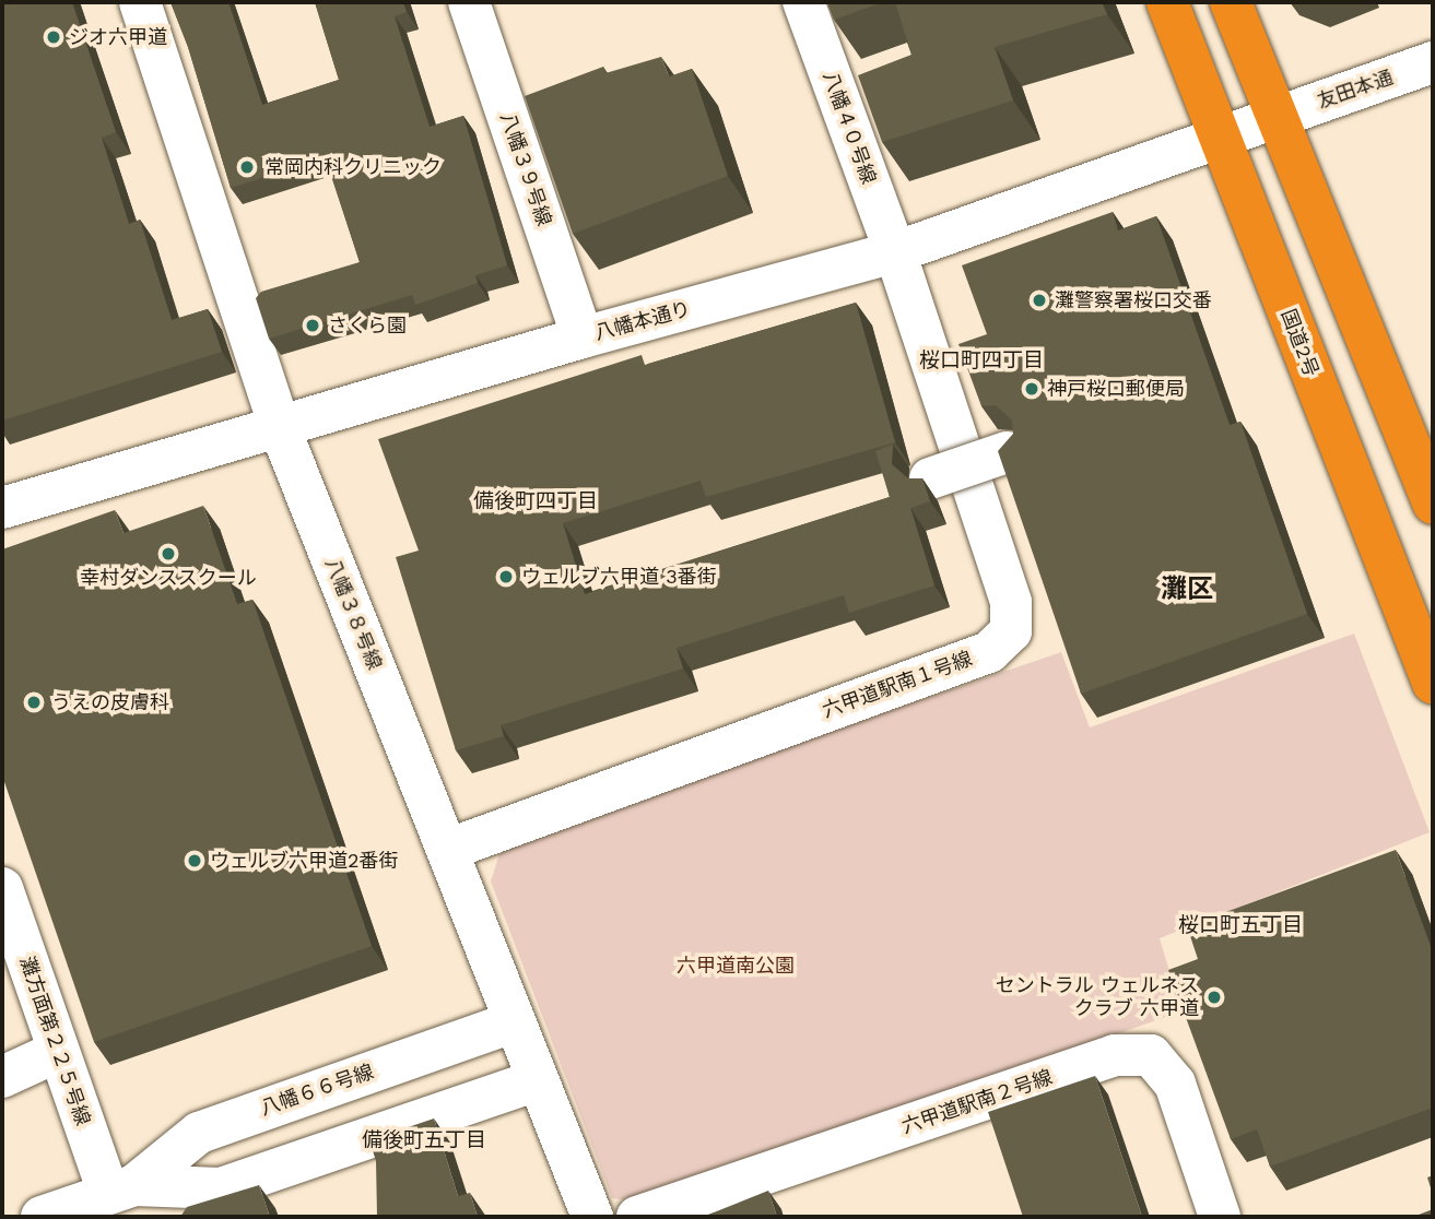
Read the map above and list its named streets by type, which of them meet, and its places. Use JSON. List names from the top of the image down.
{
  "streets": {
    "highway": ["国道2号"],
    "street": [
      "友田本通",
      "八幡４０号線",
      "八幡３９号線",
      "八幡本通り",
      "八幡３８号線",
      "六甲道駅南１号線",
      "灘方面第２２５号線",
      "八幡６６号線",
      "六甲道駅南２号線"
    ]
  },
  "crossings": [
    ["友田本通", "八幡本通り"],
    ["八幡４０号線", "八幡本通り"],
    ["八幡４０号線", "六甲道駅南１号線"],
    ["八幡３９号線", "八幡本通り"],
    ["八幡本通り", "国道2号"],
    ["八幡本通り", "八幡３８号線"],
    ["八幡本通り", "六甲道駅南１号線"],
    ["八幡３８号線", "六甲道駅南１号線"],
    ["八幡３８号線", "八幡６６号線"],
    ["灘方面第２２５号線", "八幡６６号線"]
  ],
  "districts": [
    "桜口町四丁目",
    "備後町四丁目",
    "灘区",
    "桜口町五丁目",
    "備後町五丁目"
  ],
  "parks": ["六甲道南公園"],
  "places": [
    "ジオ六甲道",
    "常岡内科クリニック",
    "灘警察署桜口交番",
    "さくら園",
    "神戸桜口郵便局",
    "幸村ダンススクール",
    "ウェルブ六甲道 3番街",
    "うえの皮膚科",
    "ウェルブ六甲道2番街",
    "セントラル ウェルネス クラブ 六甲道"
  ]
}
